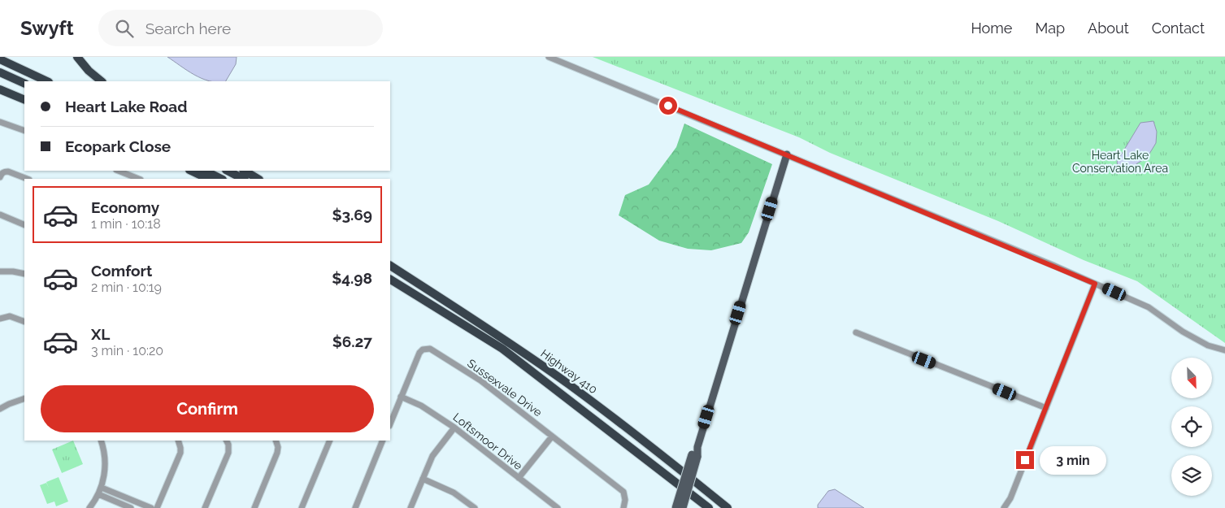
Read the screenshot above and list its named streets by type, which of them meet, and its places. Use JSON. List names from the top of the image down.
{
  "streets": {
    "highway": ["Highway 410"],
    "street": ["Sussexvale Drive", "Loftsmoor Drive"]
  },
  "crossings": [
    ["Sussexvale Drive", "Loftsmoor Drive"]
  ],
  "parks": ["Heart Lake Conservation Area"],
  "north": "bottom right",
  "page": {
    "header": "Swyft",
    "search": "Search here",
    "nav": [
      "Home",
      "Map",
      "About",
      "Contact"
    ],
    "banner": ["Heart Lake Road", "Ecopark Close"],
    "list": [
      {
        "name": "Economy",
        "note": "1 min · 10:18",
        "value": "$3.69"
      },
      {
        "name": "Comfort",
        "note": "2 min · 10:19",
        "value": "$4.98"
      },
      {
        "name": "XL",
        "note": "3 min · 10:20",
        "value": "$6.27"
      }
    ],
    "buttons": "Confirm",
    "bubble": "3 min"
  }
}
